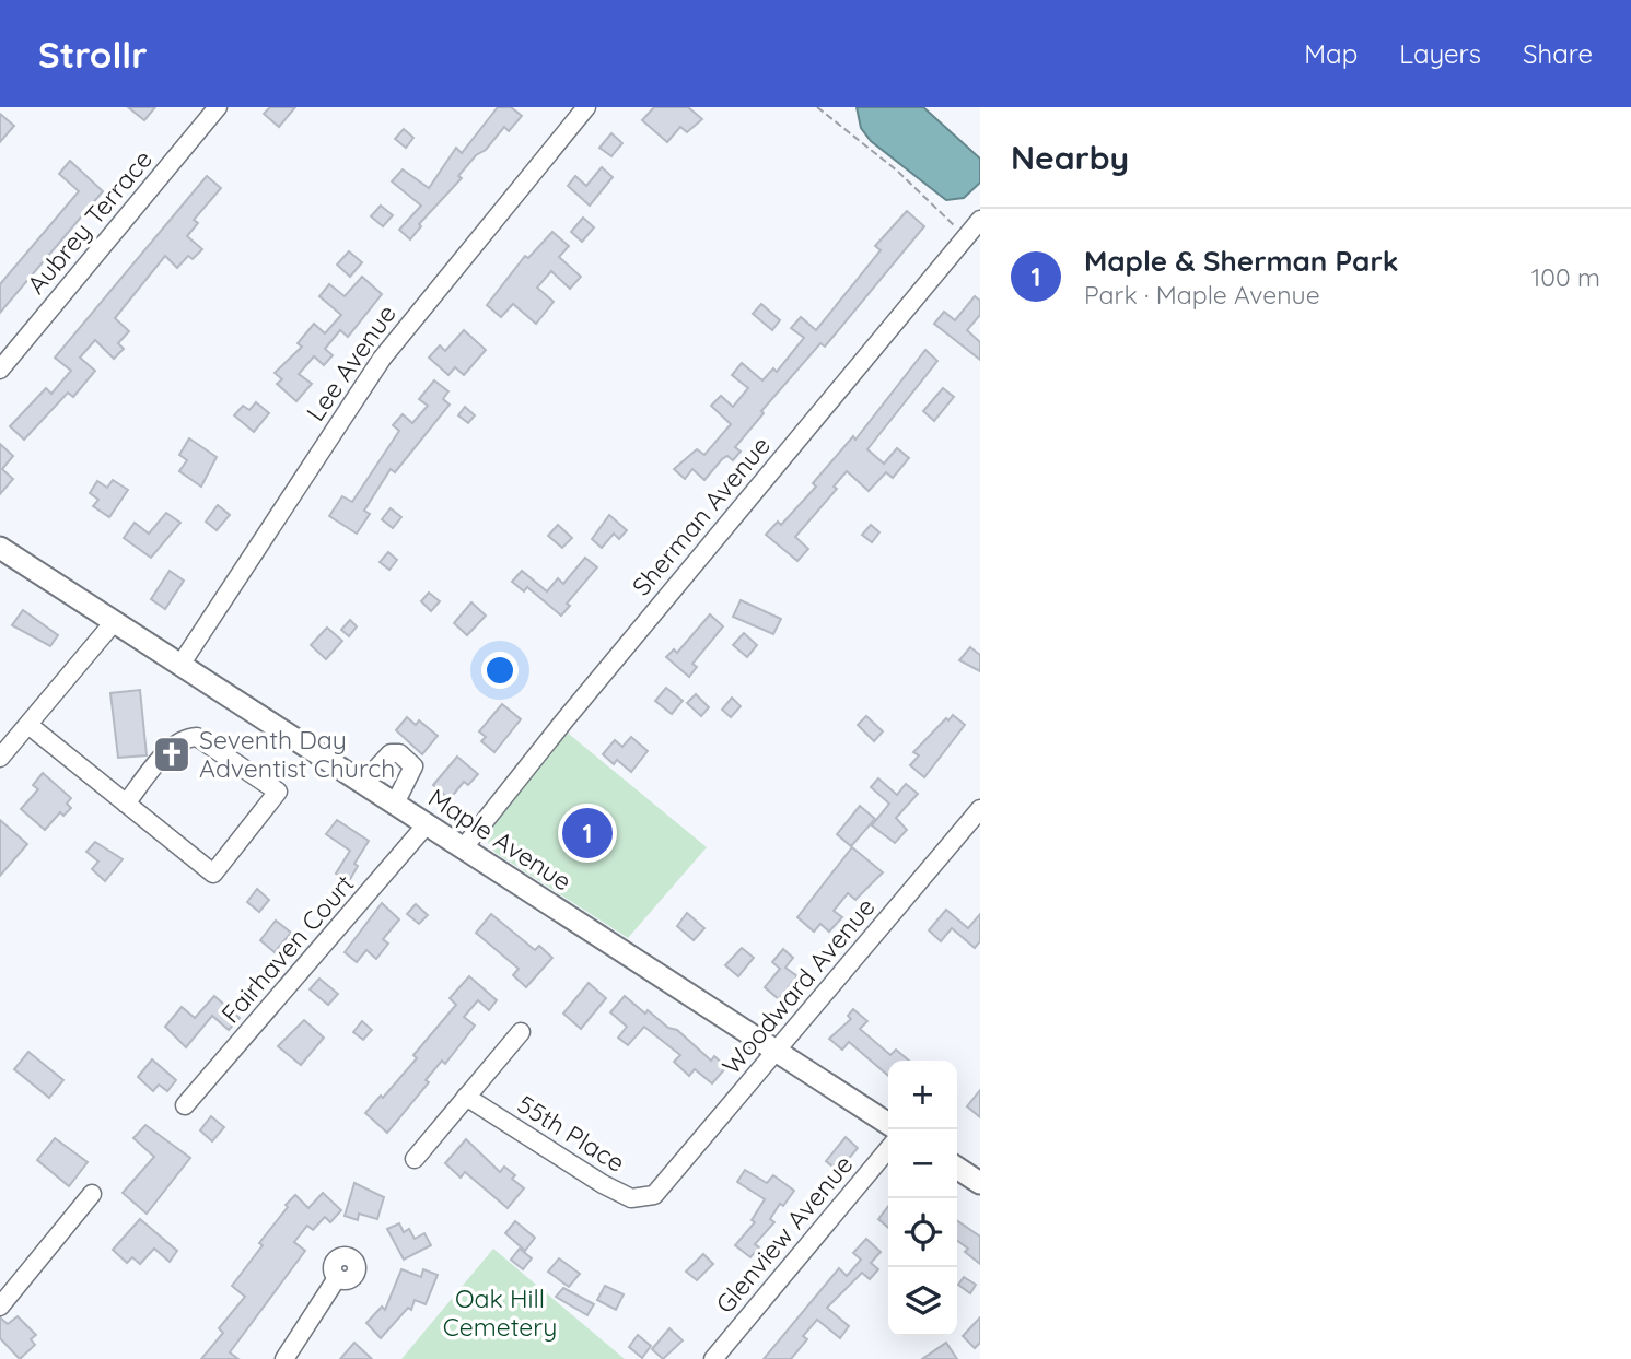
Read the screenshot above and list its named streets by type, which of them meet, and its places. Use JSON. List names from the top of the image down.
{
  "streets": {
    "main road": ["Maple Avenue"],
    "street": [
      "Aubrey Terrace",
      "Lee Avenue",
      "Sherman Avenue",
      "Fairhaven Court",
      "Woodward Avenue",
      "55th Place",
      "Glenview Avenue"
    ]
  },
  "crossings": [
    ["Lee Avenue", "Maple Avenue"],
    ["Sherman Avenue", "Maple Avenue"],
    ["Maple Avenue", "Fairhaven Court"],
    ["Maple Avenue", "Woodward Avenue"],
    ["Woodward Avenue", "55th Place"]
  ],
  "parks": ["Oak Hill Cemetery"],
  "places": {
    "church": ["Seventh Day Adventist Church"]
  },
  "page": {
    "header": "Strollr",
    "nav": ["Map", "Layers", "Share"],
    "heading": "Nearby",
    "list": [
      {
        "mark": "1",
        "name": "Maple & Sherman Park",
        "note": "Park · Maple Avenue",
        "value": "100 m"
      }
    ],
    "pins": "1",
    "map_buttons": ["+", "−"]
  }
}
